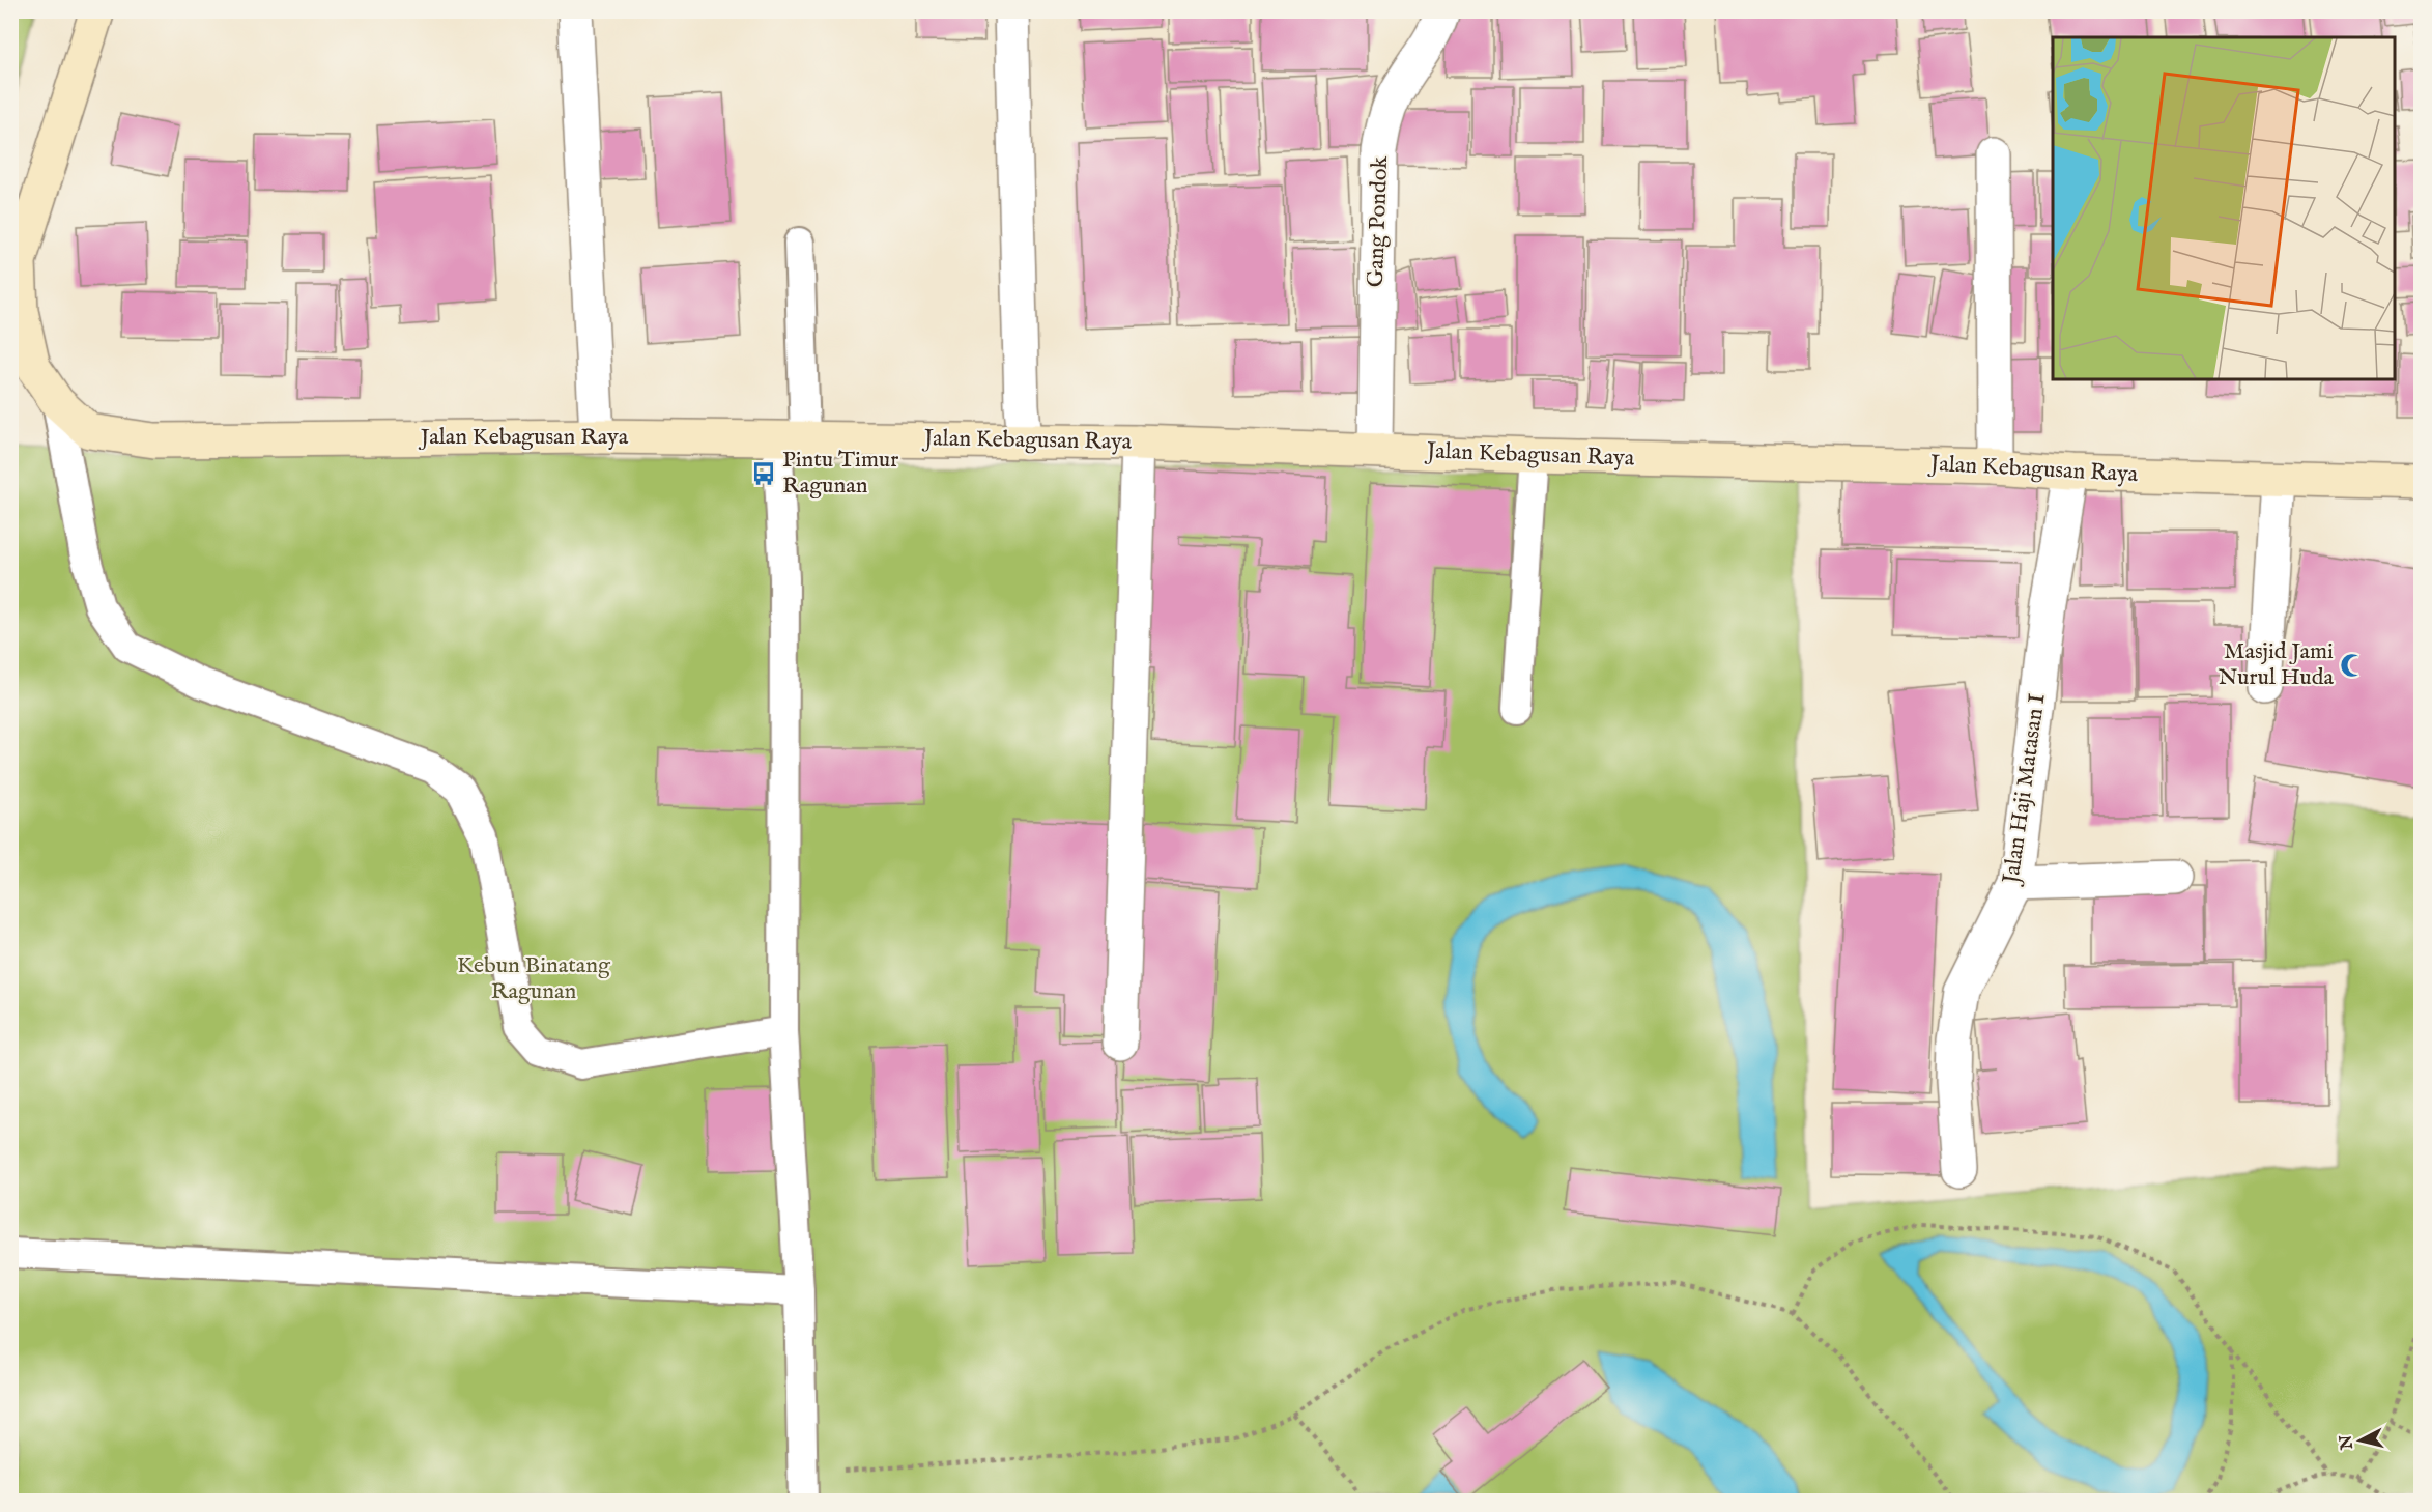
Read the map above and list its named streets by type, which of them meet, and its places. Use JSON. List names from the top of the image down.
{
  "streets": {
    "main road": ["Jalan Kebagusan Raya"],
    "street": ["Gang Pondok", "Jalan Haji Matasan I"]
  },
  "crossings": [
    ["Gang Pondok", "Jalan Kebagusan Raya"],
    ["Jalan Kebagusan Raya", "Jalan Haji Matasan I"]
  ],
  "parks": ["Kebun Binatang Ragunan"],
  "places": {
    "bus stop": ["Pintu Timur Ragunan"],
    "mosque": ["Masjid Jami Nurul Huda"]
  },
  "north": "left"
}
